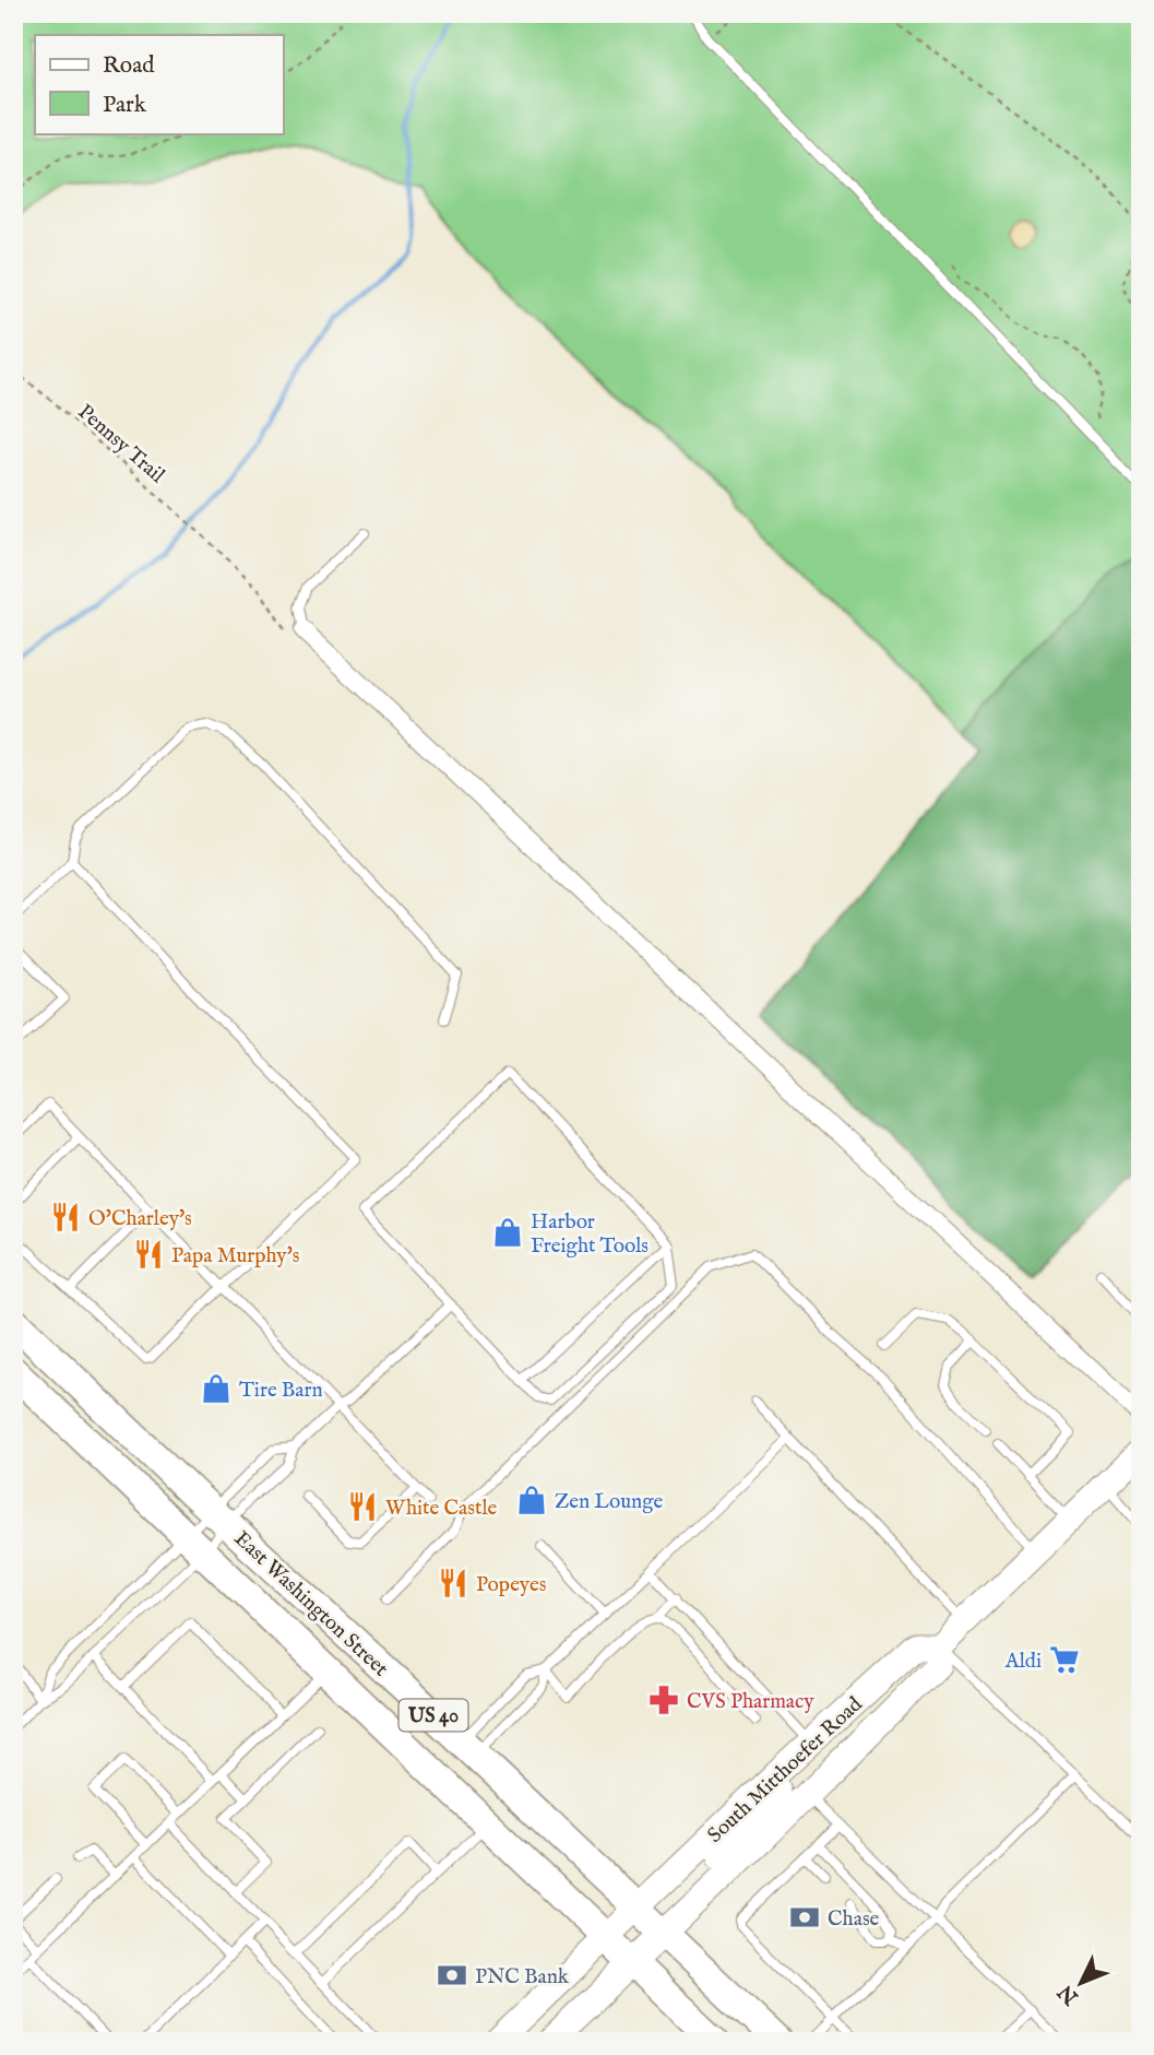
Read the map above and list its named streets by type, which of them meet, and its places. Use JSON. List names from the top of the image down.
{
  "streets": {
    "main road": ["East Washington Street", "US 40", "South Mitthoefer Road"],
    "path": ["Pennsy Trail"]
  },
  "crossings": [
    ["East Washington Street", "South Mitthoefer Road"]
  ],
  "places": {
    "restaurant": [
      "O'Charley's",
      "Papa Murphy's",
      "White Castle",
      "Popeyes"
    ],
    "shop": ["Harbor Freight Tools", "Tire Barn", "Zen Lounge"],
    "supermarket": ["Aldi"],
    "pharmacy": ["CVS Pharmacy"],
    "bank": ["Chase", "PNC Bank"]
  },
  "legend": ["Road", "Park"],
  "north": "bottom left"
}
